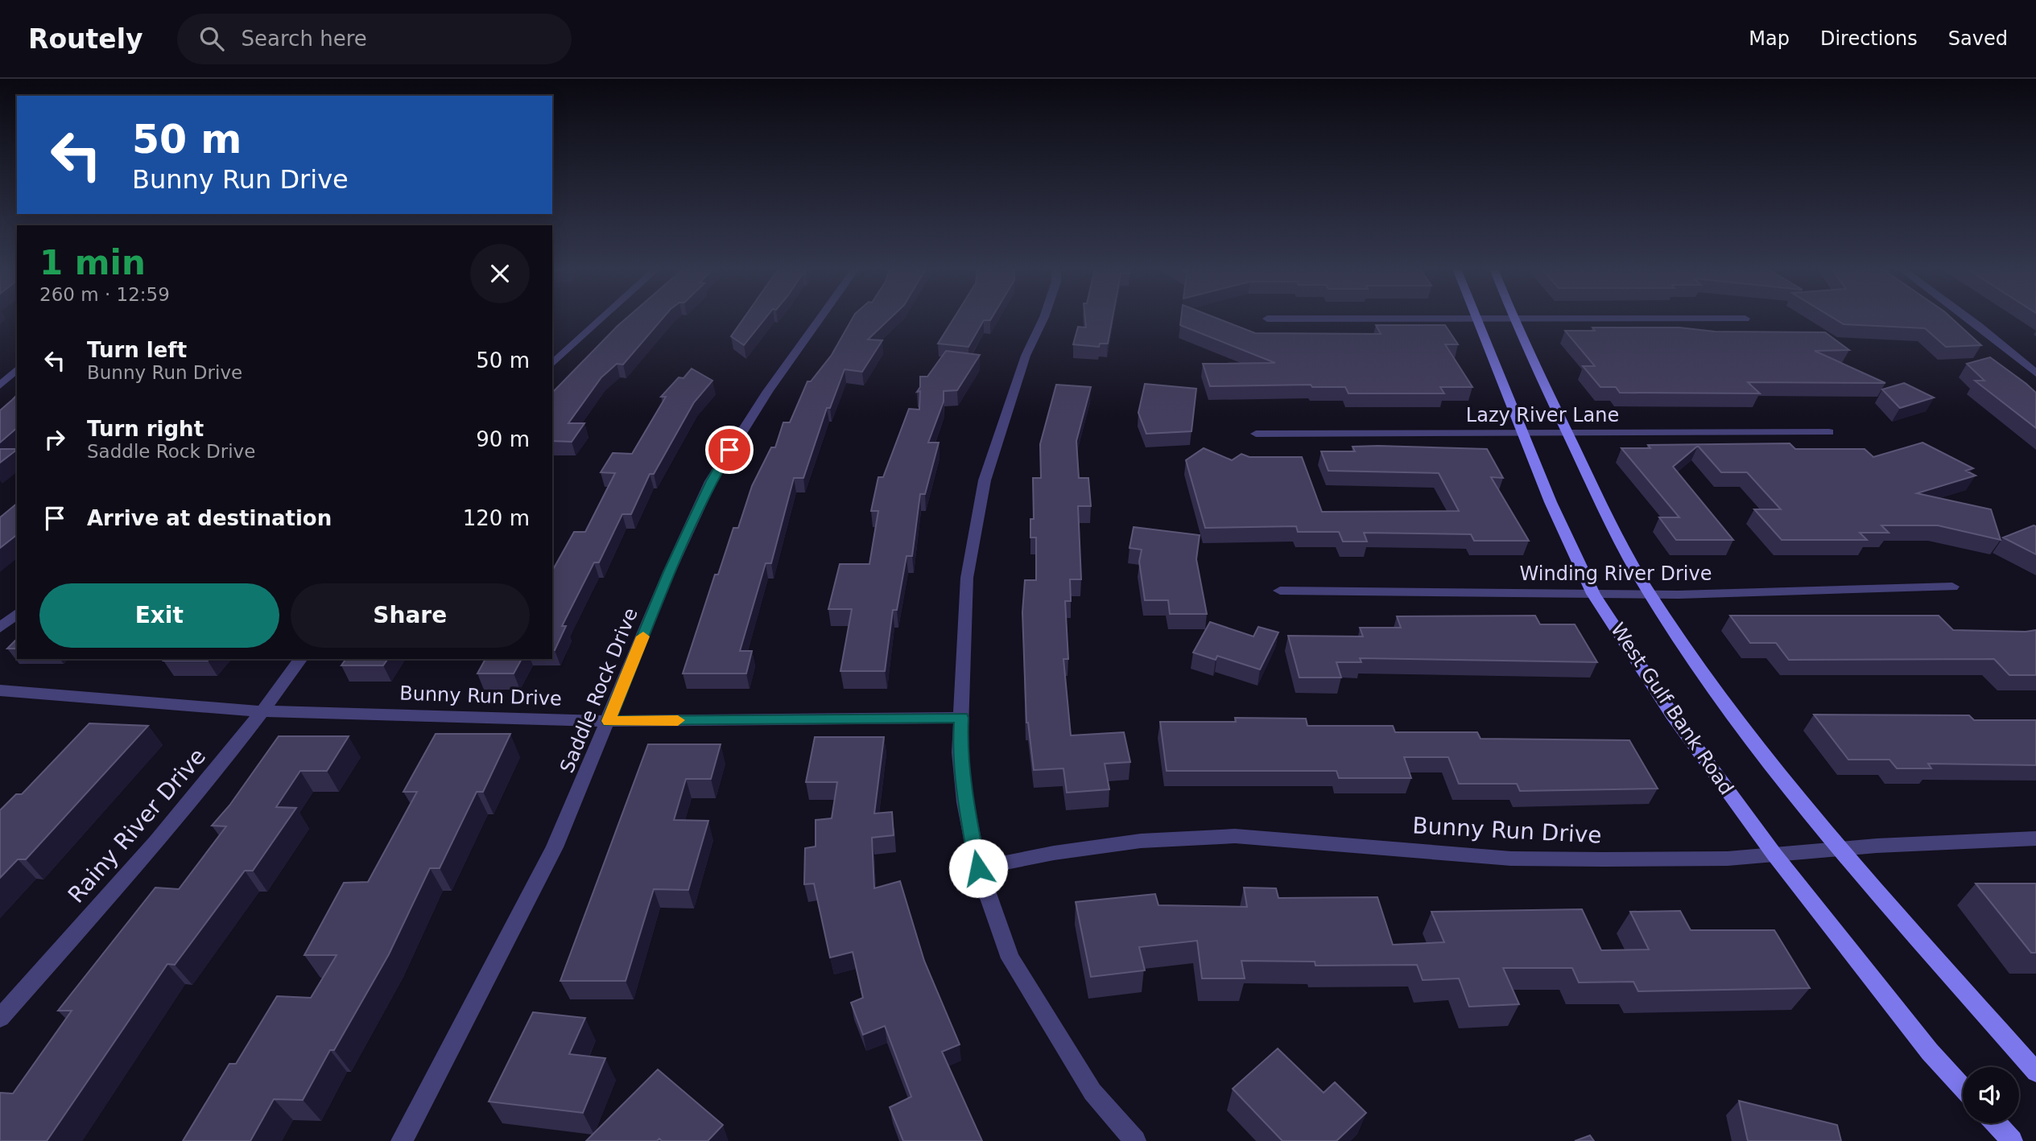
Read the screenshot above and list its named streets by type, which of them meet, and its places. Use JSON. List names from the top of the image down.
{
  "streets": {
    "main road": ["West Gulf Bank Road"],
    "street": [
      "Lazy River Lane",
      "Winding River Drive",
      "Saddle Rock Drive",
      "Bunny Run Drive",
      "Rainy River Drive"
    ]
  },
  "crossings": [
    ["Lazy River Lane", "West Gulf Bank Road"],
    ["Winding River Drive", "West Gulf Bank Road"],
    ["Saddle Rock Drive", "Bunny Run Drive"],
    ["Bunny Run Drive", "West Gulf Bank Road"],
    ["Bunny Run Drive", "Rainy River Drive"]
  ],
  "page": {
    "header": "Routely",
    "search": "Search here",
    "nav": ["Map", "Directions", "Saved"],
    "turn": ["50 m", "Bunny Run Drive"],
    "heading": ["1 min", "260 m · 12:59"],
    "list": [
      {
        "name": "Turn left",
        "note": "Bunny Run Drive",
        "value": "50 m"
      },
      {
        "name": "Turn right",
        "note": "Saddle Rock Drive",
        "value": "90 m"
      },
      {
        "name": "Arrive at destination",
        "value": "120 m"
      }
    ],
    "buttons": ["Exit", "Share"]
  }
}
